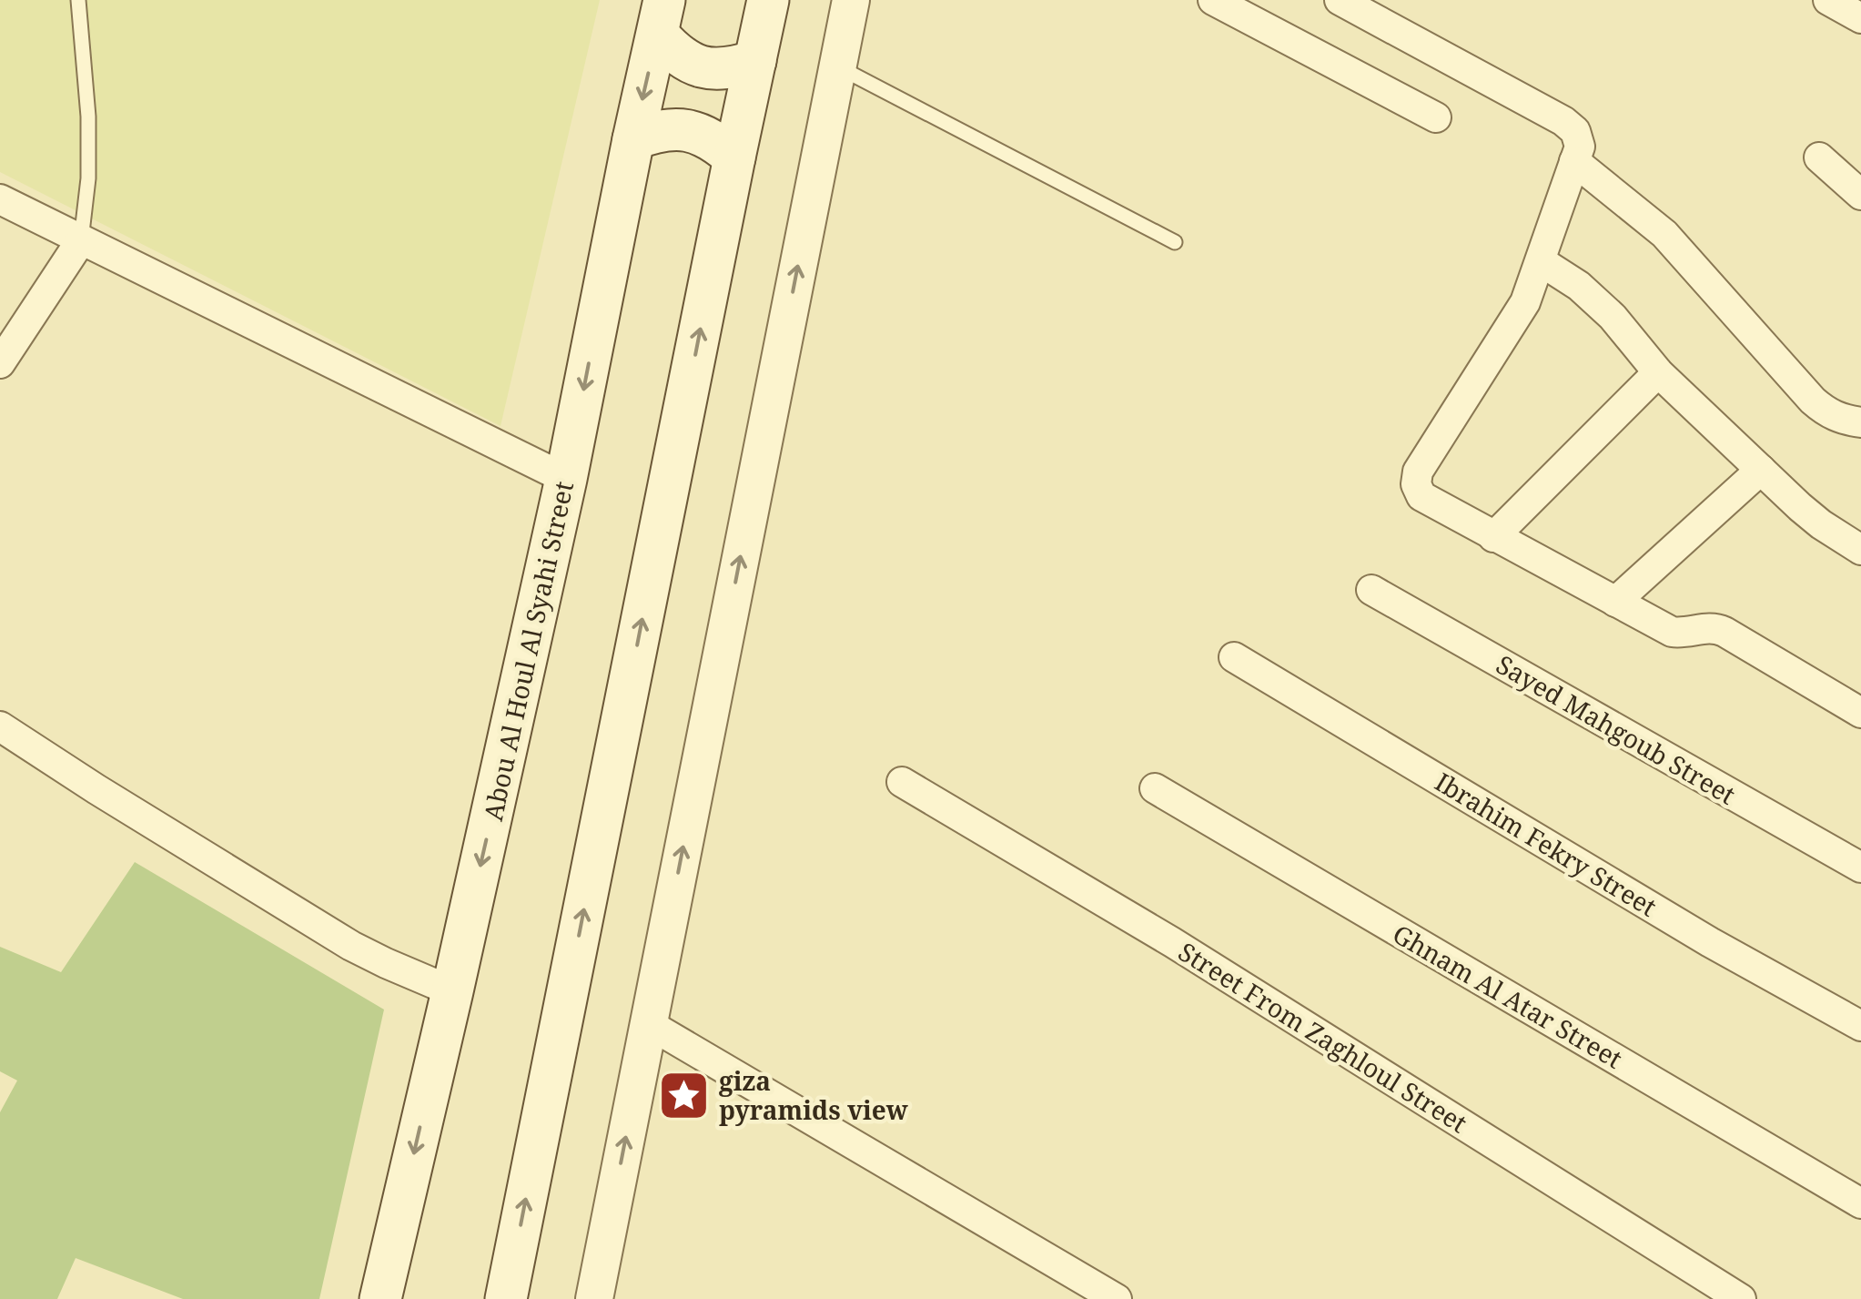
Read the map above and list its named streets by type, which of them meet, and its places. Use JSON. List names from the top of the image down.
{
  "streets": {
    "main road": ["Abou Al Houl Al Syahi Street"],
    "street": [
      "Sayed Mahgoub Street",
      "Ibrahim Fekry Street",
      "Ghnam Al Atar Street",
      "Street From Zaghloul Street"
    ]
  },
  "places": {
    "place": ["giza pyramids view"]
  }
}
